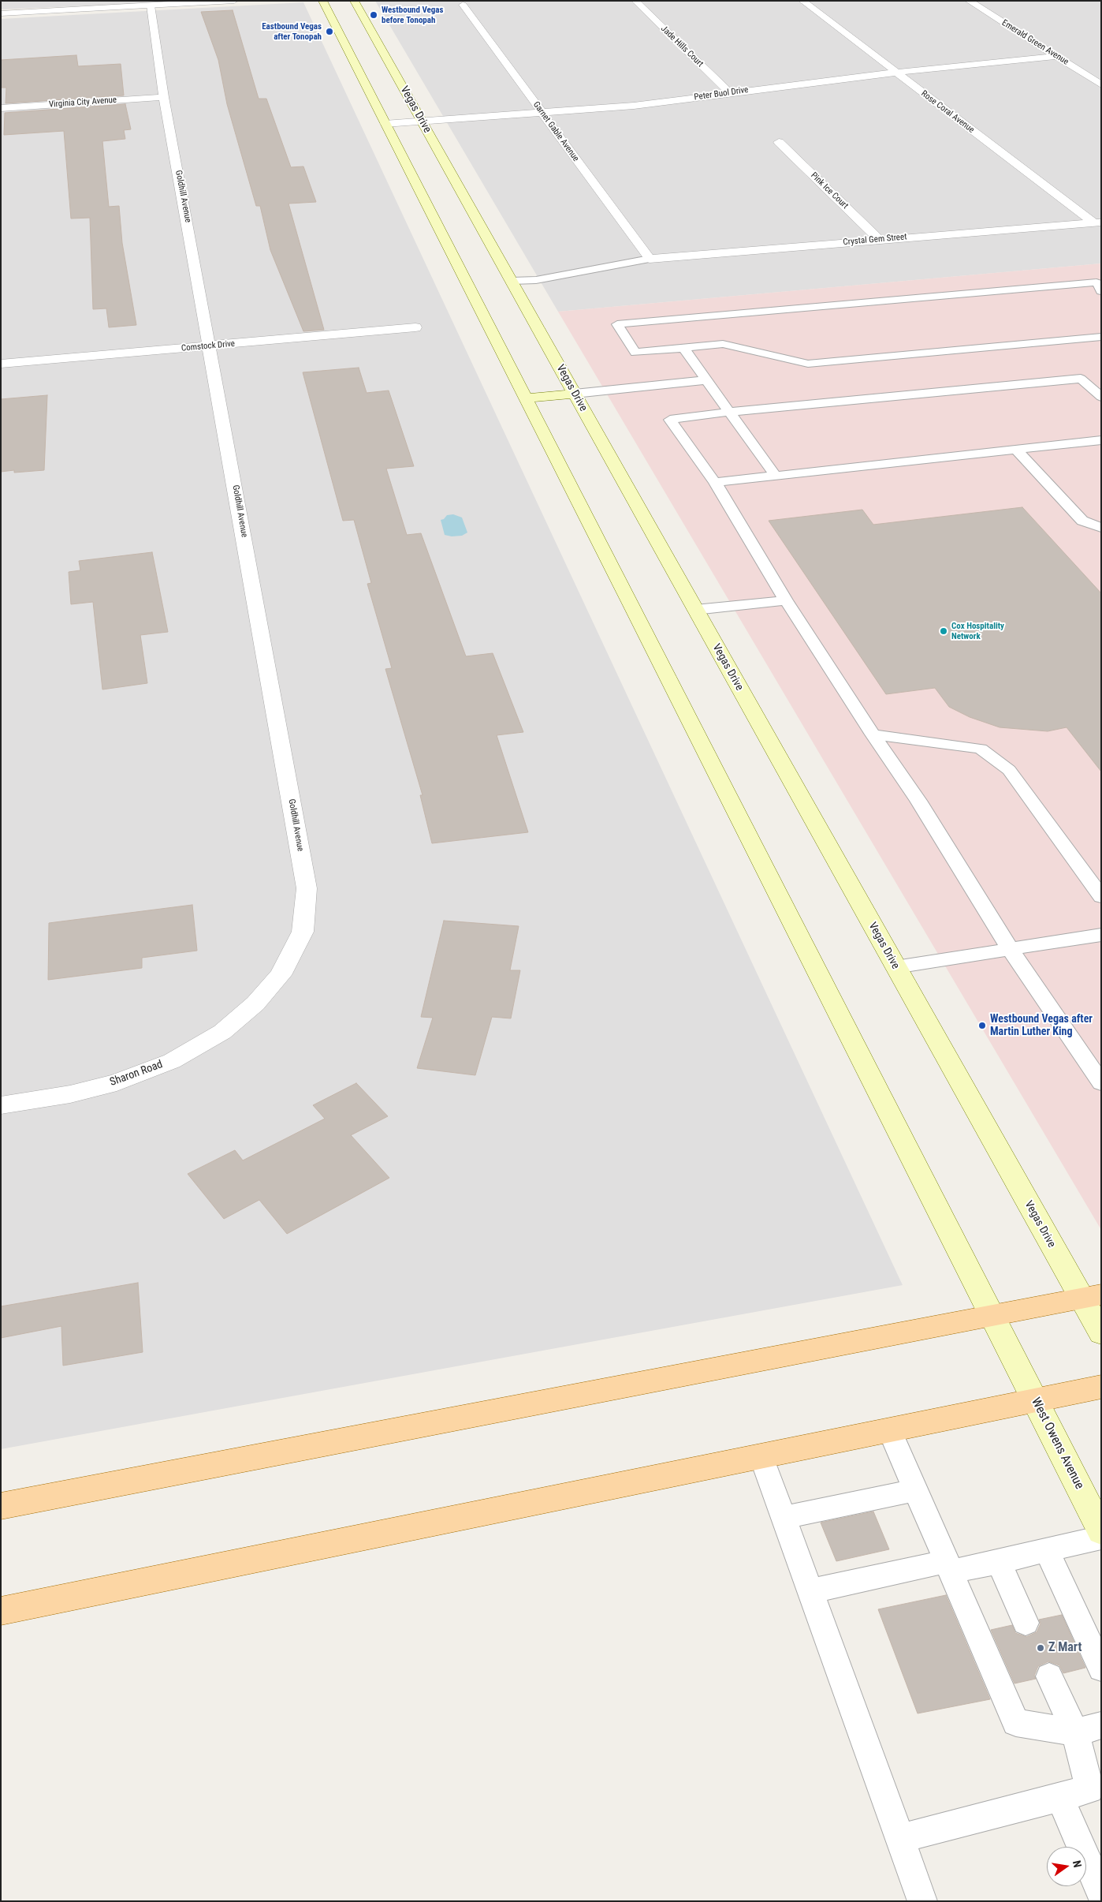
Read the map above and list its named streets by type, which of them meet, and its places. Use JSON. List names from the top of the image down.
{
  "streets": {
    "main road": ["Vegas Drive", "West Owens Avenue"],
    "street": [
      "Emerald Green Avenue",
      "Jade Hills Court",
      "Peter Buol Drive",
      "Virginia City Avenue",
      "Rose Coral Avenue",
      "Garnet Gable Avenue",
      "Pink Ice Court",
      "Goldhill Avenue",
      "Crystal Gem Street",
      "Comstock Drive",
      "Sharon Road"
    ]
  },
  "crossings": [
    ["Emerald Green Avenue", "Peter Buol Drive"],
    ["Jade Hills Court", "Peter Buol Drive"],
    ["Peter Buol Drive", "Vegas Drive"],
    ["Peter Buol Drive", "Rose Coral Avenue"],
    ["Peter Buol Drive", "Garnet Gable Avenue"],
    ["Virginia City Avenue", "Goldhill Avenue"],
    ["Rose Coral Avenue", "Crystal Gem Street"],
    ["Garnet Gable Avenue", "Crystal Gem Street"],
    ["Pink Ice Court", "Crystal Gem Street"],
    ["Goldhill Avenue", "Comstock Drive"],
    ["Goldhill Avenue", "Sharon Road"]
  ],
  "places": [
    "Westbound Vegas before Tonopah",
    "Eastbound Vegas after Tonopah",
    "Cox Hospitality Network",
    "Westbound Vegas after Martin Luther King",
    "Z Mart"
  ],
  "north": "right"
}
